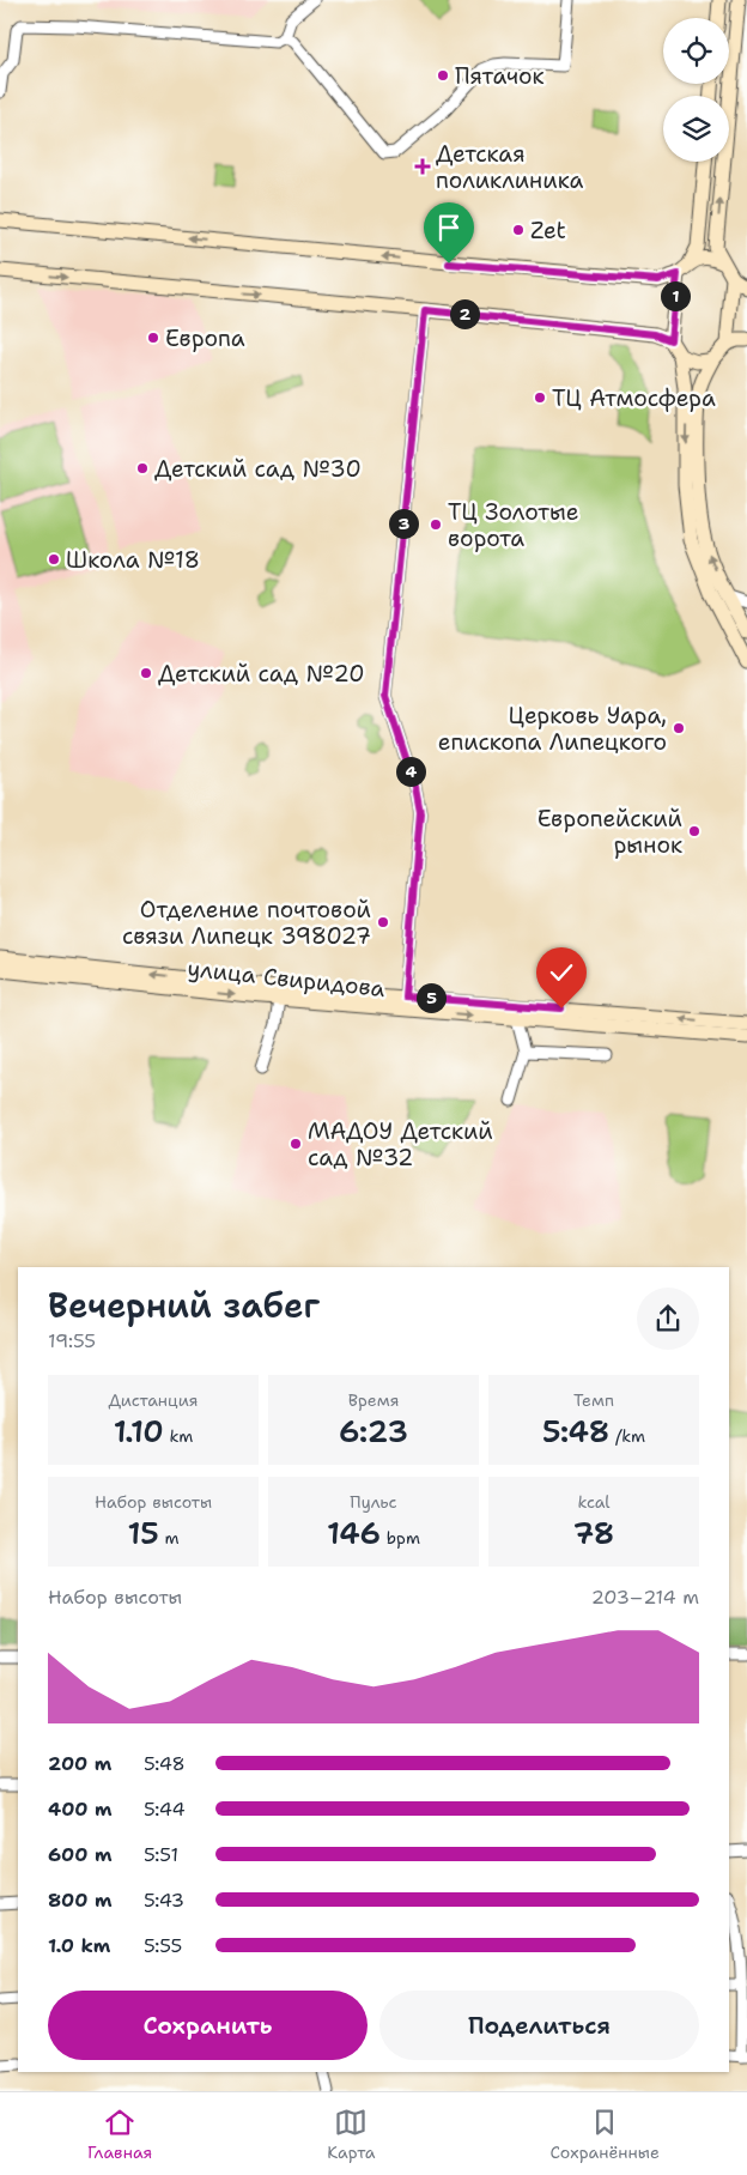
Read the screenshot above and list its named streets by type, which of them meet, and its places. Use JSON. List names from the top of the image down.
{
  "streets": {
    "street": ["улица Свиридова"]
  },
  "places": {
    "other": [
      "Пятачок",
      "Zet",
      "Европа",
      "ТЦ Атмосфера",
      "Детский сад №30",
      "ТЦ Золотые ворота",
      "Школа №18",
      "Детский сад №20",
      "Церковь Уара, епископа Липецкого",
      "Европейский рынок",
      "Отделение почтовой связи Липецк 398027",
      "МАДОУ Детский сад №32"
    ],
    "health": ["Детская поликлиника"]
  },
  "page": {
    "pins": [
      "1",
      "2",
      "3",
      "4",
      "5"
    ],
    "heading": ["Вечерний забег", "19:55"],
    "stats": [
      ["Дистанция", "1.10 km"],
      ["Время", "6:23"],
      ["Темп", "5:48 /km"],
      ["Набор высоты", "15 m"],
      ["Пульс", "146 bpm"],
      ["kcal", "78"]
    ],
    "chart": ["Набор высоты", "203–214 m"],
    "list": [
      {
        "name": "200 m",
        "note": "5:48"
      },
      {
        "name": "400 m",
        "note": "5:44"
      },
      {
        "name": "600 m",
        "note": "5:51"
      },
      {
        "name": "800 m",
        "note": "5:43"
      },
      {
        "name": "1.0 km",
        "note": "5:55"
      }
    ],
    "buttons": ["Сохранить", "Поделиться"],
    "tabs": ["Главная", "Карта", "Сохранённые"]
  }
}
